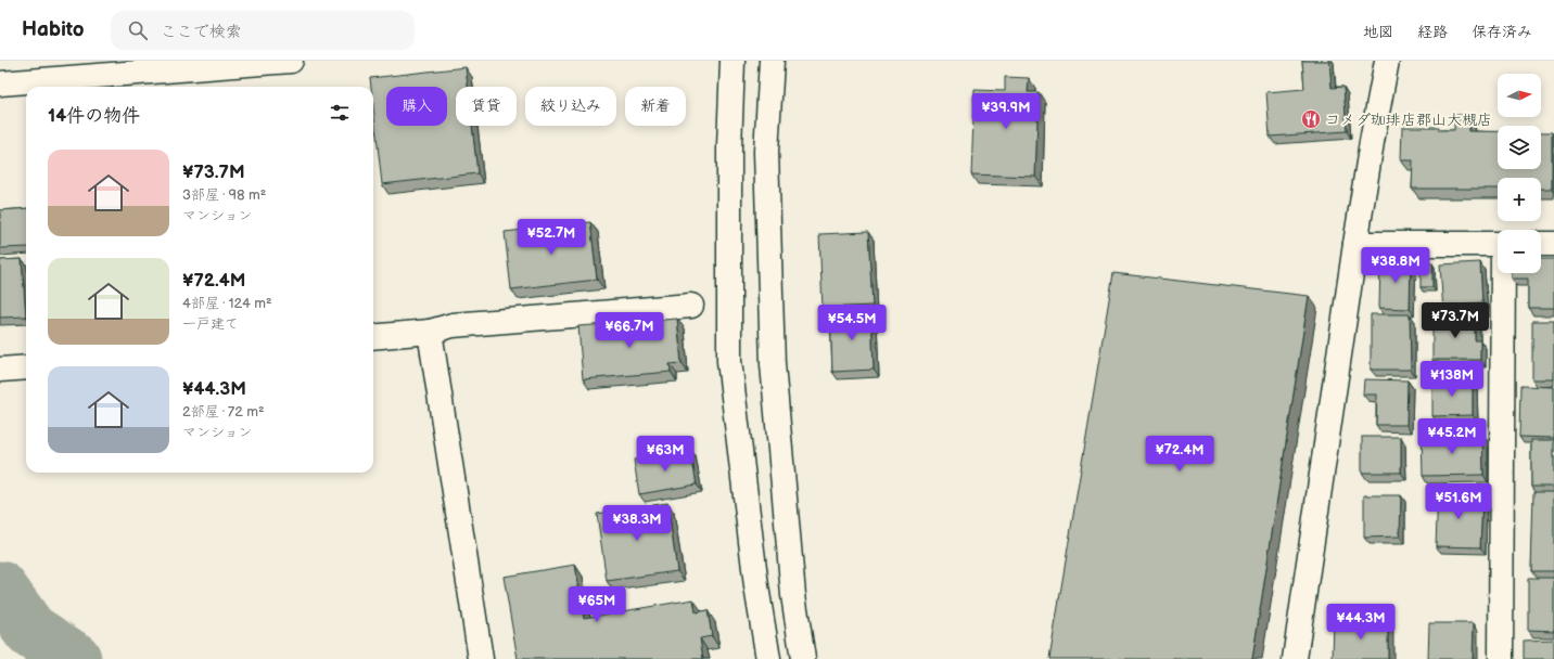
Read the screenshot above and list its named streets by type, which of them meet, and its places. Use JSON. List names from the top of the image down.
{
  "places": {
    "restaurant": ["コメダ珈琲店郡山大槻店"]
  },
  "north": "right",
  "page": {
    "header": "Habito",
    "search": "ここで検索",
    "nav": ["地図", "経路", "保存済み"],
    "map_buttons": ["+", "−"],
    "chip": [
      "購入",
      "賃貸",
      "絞り込み",
      "新着"
    ],
    "heading": "14件の物件",
    "price": [
      "¥39.9M",
      "¥52.7M",
      "¥38.8M",
      "¥73.7M",
      "¥54.5M",
      "¥66.7M",
      "¥138M",
      "¥45.2M",
      "¥63M",
      "¥72.4M",
      "¥51.6M",
      "¥38.3M",
      "¥65M",
      "¥44.3M"
    ],
    "list": [
      {
        "name": "¥73.7M",
        "note": "3部屋 · 98 m² · マンション"
      },
      {
        "name": "¥72.4M",
        "note": "4部屋 · 124 m² · 一戸建て"
      },
      {
        "name": "¥44.3M",
        "note": "2部屋 · 72 m² · マンション"
      }
    ]
  }
}
